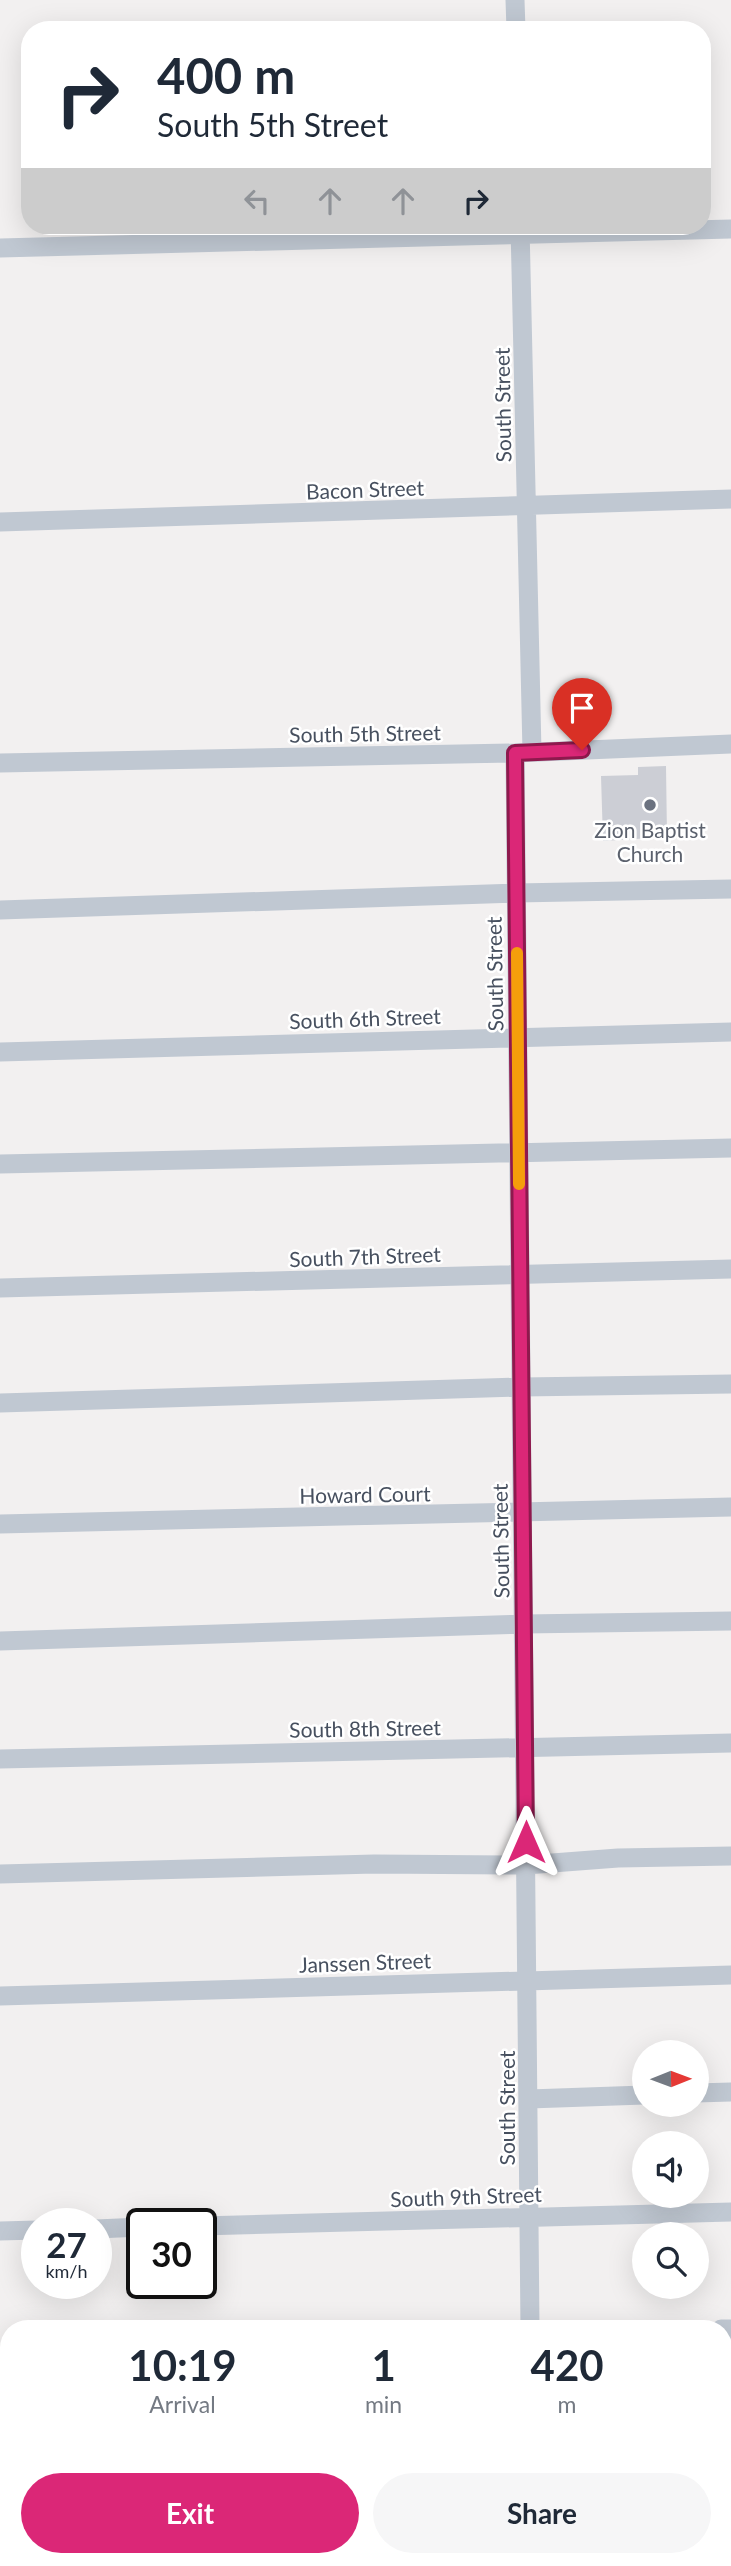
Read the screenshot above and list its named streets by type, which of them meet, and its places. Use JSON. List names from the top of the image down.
{
  "streets": {
    "street": [
      "South Street",
      "Bacon Street",
      "South 5th Street",
      "South 6th Street",
      "South 7th Street",
      "Howard Court",
      "South 8th Street",
      "Janssen Street",
      "South 9th Street"
    ]
  },
  "crossings": [
    ["South Street", "Bacon Street"],
    ["South Street", "South 5th Street"],
    ["South Street", "South 6th Street"],
    ["South Street", "South 7th Street"],
    ["South Street", "Howard Court"],
    ["South Street", "South 8th Street"],
    ["South Street", "Janssen Street"],
    ["South Street", "South 9th Street"]
  ],
  "places": ["Zion Baptist Church"],
  "north": "right",
  "page": {
    "turn": ["400 m", "South 5th Street"],
    "speed": "27 km/h",
    "limit": "30",
    "eta": [
      "10:19",
      "Arrival",
      "1",
      "min",
      "420",
      "m"
    ],
    "buttons": ["Exit", "Share"]
  }
}
